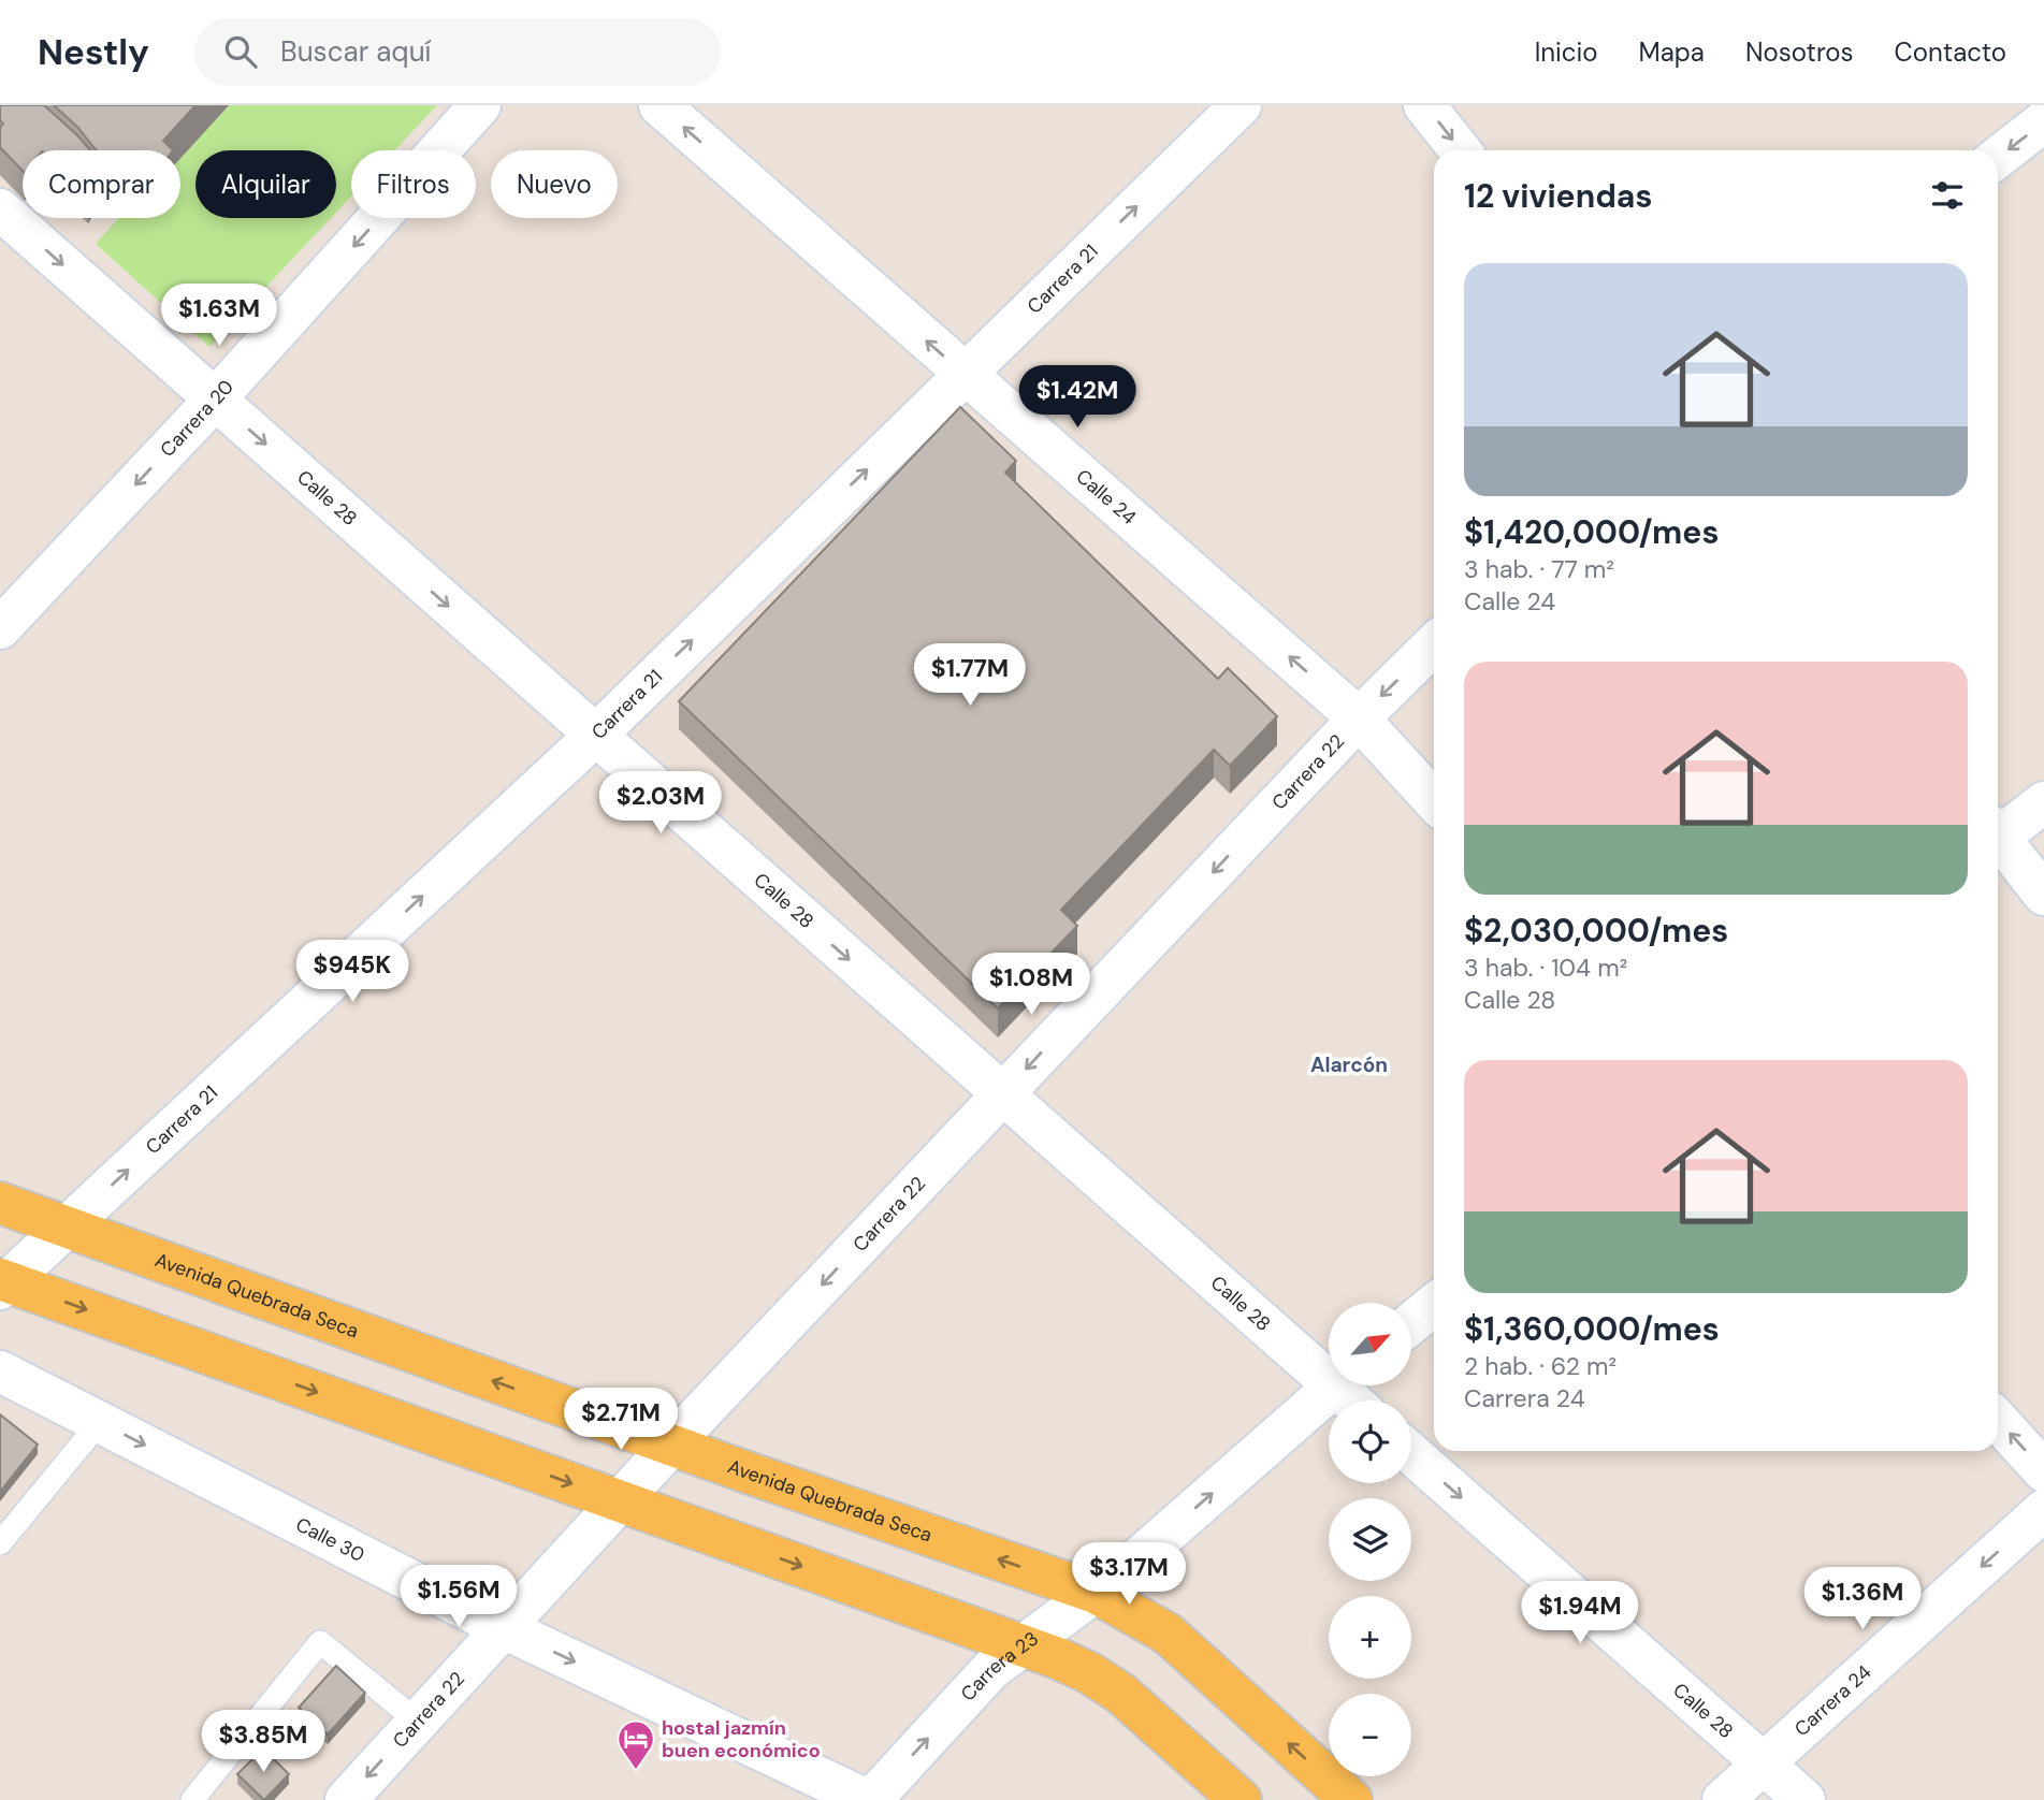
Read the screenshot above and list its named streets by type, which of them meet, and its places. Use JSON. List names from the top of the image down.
{
  "streets": {
    "main road": ["Avenida Quebrada Seca"],
    "street": [
      "Carrera 21",
      "Carrera 20",
      "Calle 24",
      "Calle 28",
      "Carrera 22",
      "Calle 30",
      "Carrera 23",
      "Carrera 24"
    ]
  },
  "crossings": [
    ["Carrera 21", "Calle 24"],
    ["Carrera 21", "Calle 28"],
    ["Carrera 21", "Avenida Quebrada Seca"],
    ["Carrera 20", "Calle 28"],
    ["Calle 24", "Carrera 22"],
    ["Calle 28", "Carrera 22"],
    ["Calle 28", "Carrera 24"],
    ["Carrera 22", "Avenida Quebrada Seca"],
    ["Carrera 22", "Calle 30"],
    ["Avenida Quebrada Seca", "Carrera 23"],
    ["Calle 30", "Carrera 23"]
  ],
  "one_way": [
    "Carrera 21",
    "Carrera 20",
    "Calle 24",
    "Calle 28",
    "Carrera 22",
    "Calle 30",
    "Carrera 23",
    "Carrera 24"
  ],
  "districts": ["Alarcón"],
  "places": {
    "hotel": ["hostal jazmín buen económico"]
  },
  "north": "top right",
  "page": {
    "header": "Nestly",
    "search": "Buscar aquí",
    "nav": [
      "Inicio",
      "Mapa",
      "Nosotros",
      "Contacto"
    ],
    "chip": [
      "Comprar",
      "Alquilar",
      "Filtros",
      "Nuevo"
    ],
    "heading": "12 viviendas",
    "list": [
      {
        "name": "$1,420,000/mes",
        "note": "3 hab. · 77 m² · Calle 24"
      },
      {
        "name": "$2,030,000/mes",
        "note": "3 hab. · 104 m² · Calle 28"
      },
      {
        "name": "$1,360,000/mes",
        "note": "2 hab. · 62 m² · Carrera 24"
      }
    ],
    "price": [
      "$1.63M",
      "$1.42M",
      "$1.77M",
      "$2.03M",
      "$945K",
      "$1.08M",
      "$2.71M",
      "$3.17M",
      "$1.56M",
      "$1.36M",
      "$1.94M",
      "$3.85M"
    ],
    "map_buttons": ["+", "−"]
  }
}
